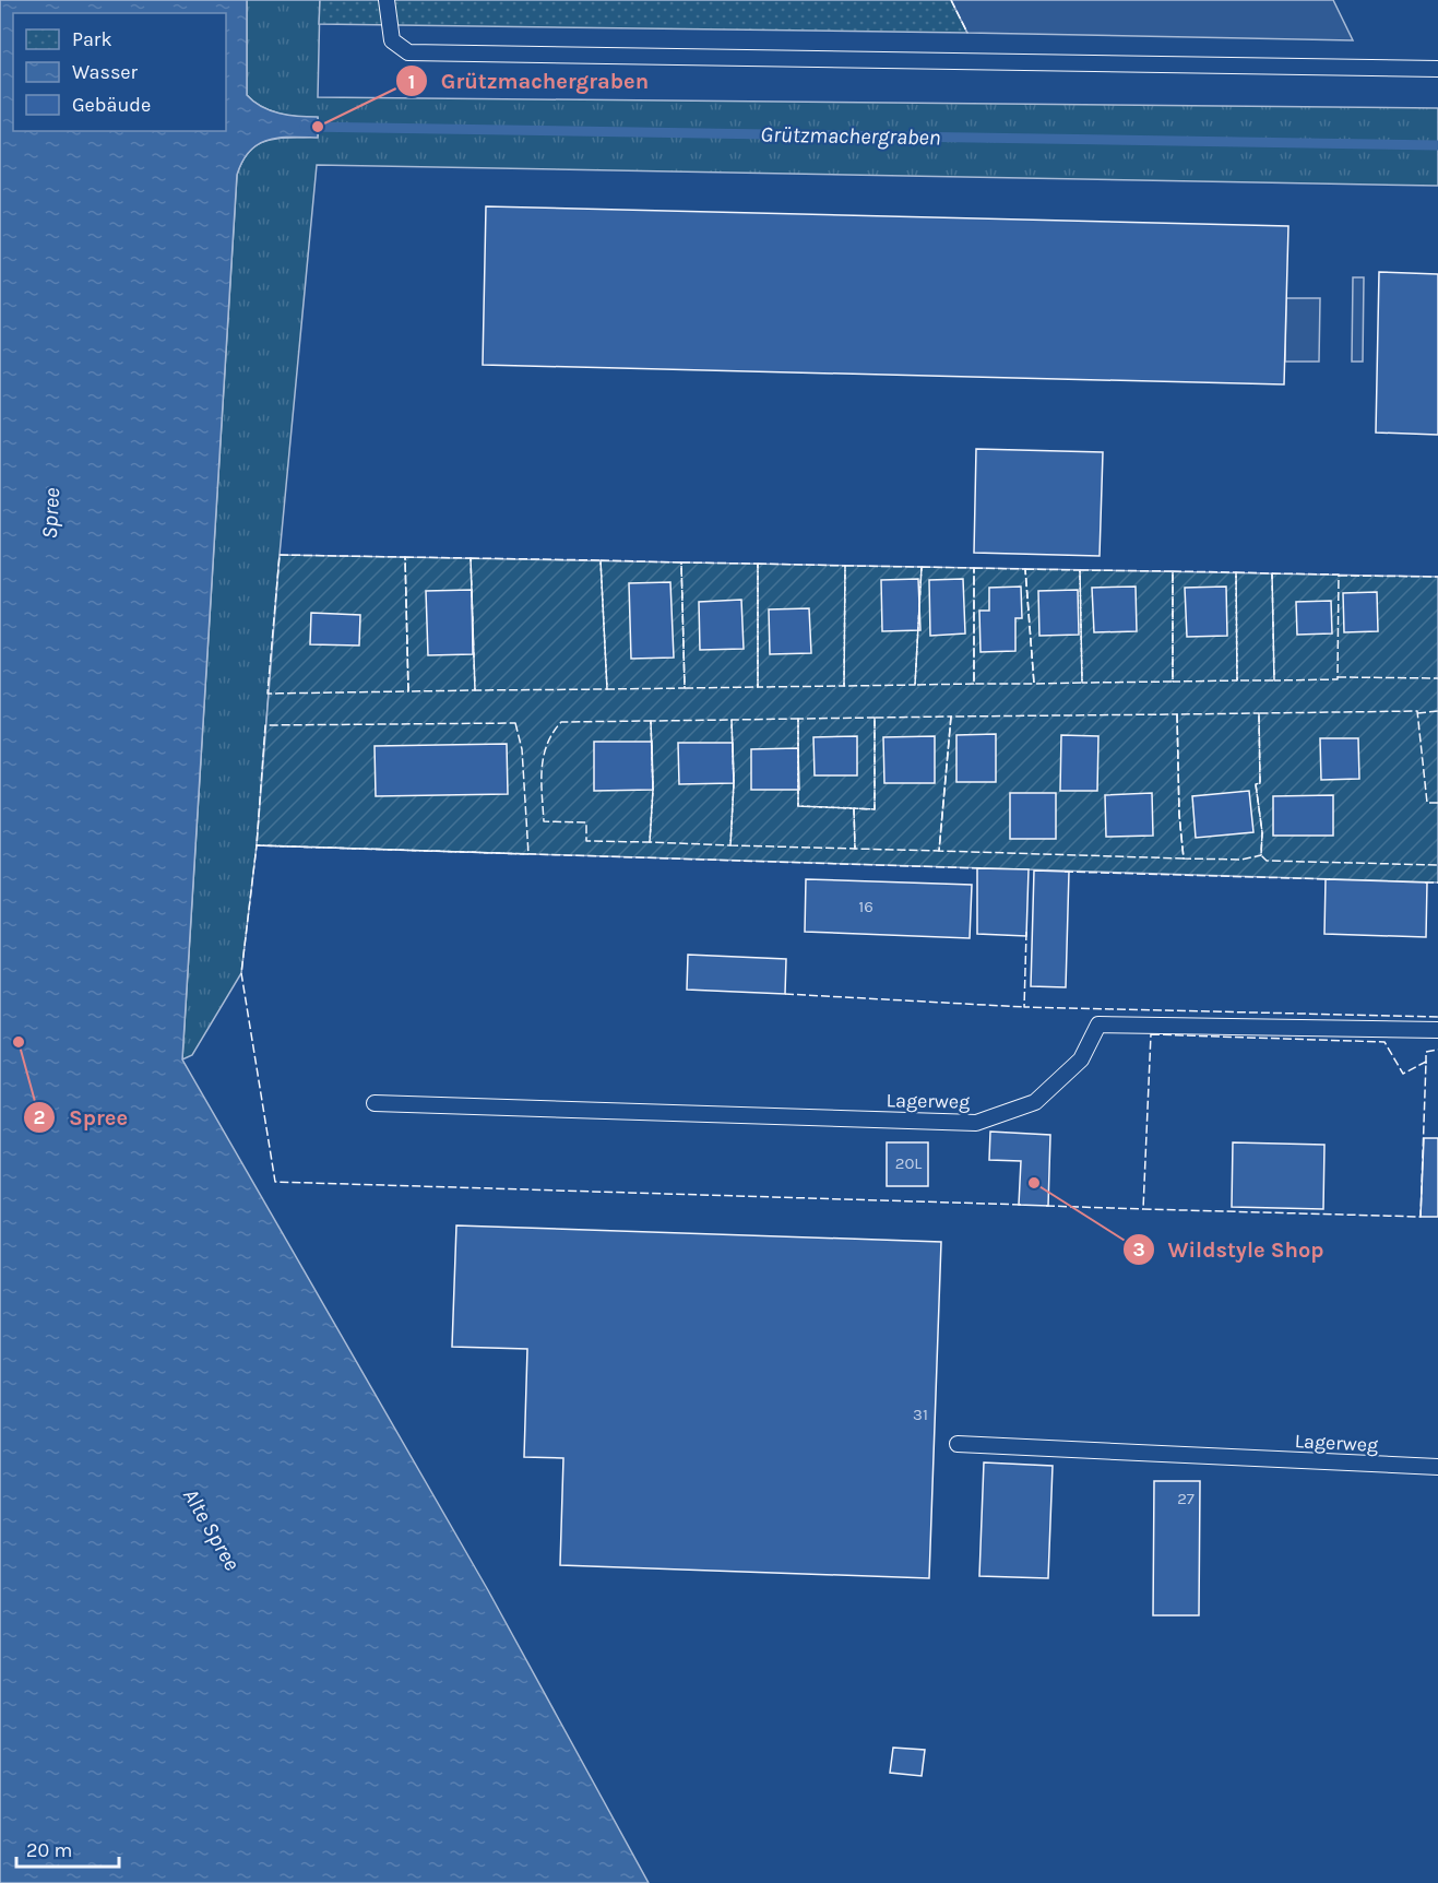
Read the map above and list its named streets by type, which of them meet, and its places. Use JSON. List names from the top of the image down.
{
  "streets": {
    "lane": ["Lagerweg"]
  },
  "water": ["Grützmachergraben", "Spree", "Alte Spree"],
  "places": ["Grützmachergraben", "Spree", "Wildstyle Shop"],
  "house_numbers": [
    "16",
    "20L",
    "31",
    "27"
  ],
  "legend": ["Park", "Wasser", "Gebäude"],
  "scale_bar": "20 m"
}
